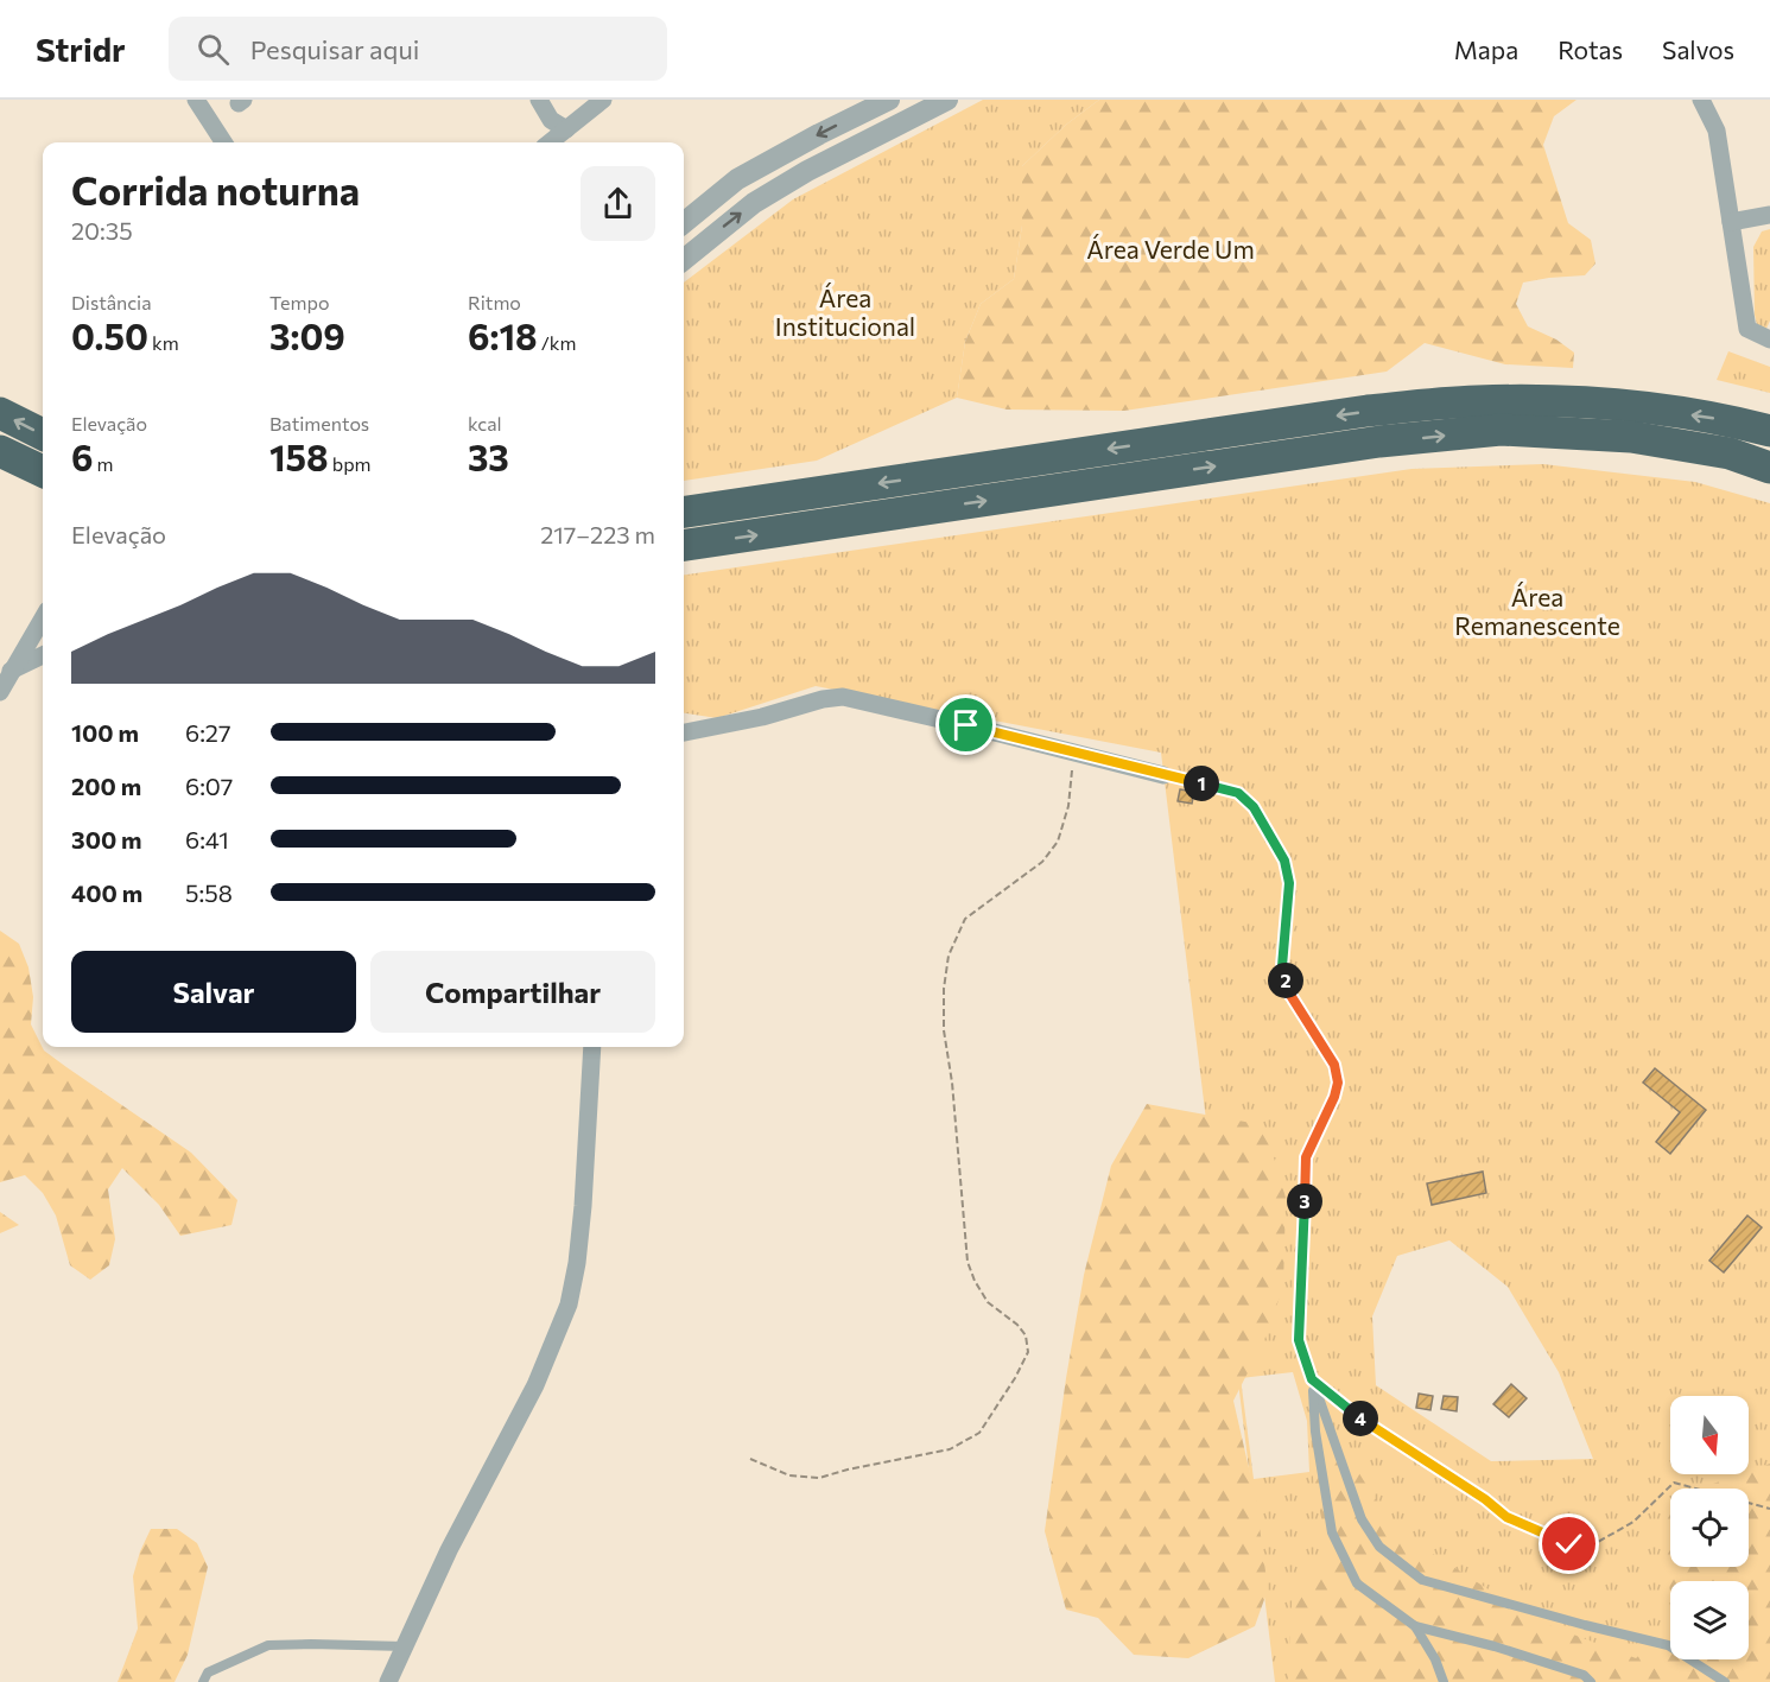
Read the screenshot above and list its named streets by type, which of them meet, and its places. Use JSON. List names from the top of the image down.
{
  "parks": ["Área Verde Um", "Área Institucional", "Área Remanescente"],
  "north": "bottom",
  "page": {
    "header": "Stridr",
    "search": "Pesquisar aqui",
    "nav": ["Mapa", "Rotas", "Salvos"],
    "heading": ["Corrida noturna", "20:35"],
    "stats": [
      ["Distância", "0.50 km"],
      ["Tempo", "3:09"],
      ["Ritmo", "6:18 /km"],
      ["Elevação", "6 m"],
      ["Batimentos", "158 bpm"],
      ["kcal", "33"]
    ],
    "chart": ["Elevação", "217–223 m"],
    "list": [
      {
        "name": "100 m",
        "note": "6:27"
      },
      {
        "name": "200 m",
        "note": "6:07"
      },
      {
        "name": "300 m",
        "note": "6:41"
      },
      {
        "name": "400 m",
        "note": "5:58"
      }
    ],
    "pins": [
      "1",
      "2",
      "3",
      "4"
    ],
    "buttons": ["Salvar", "Compartilhar"]
  }
}
